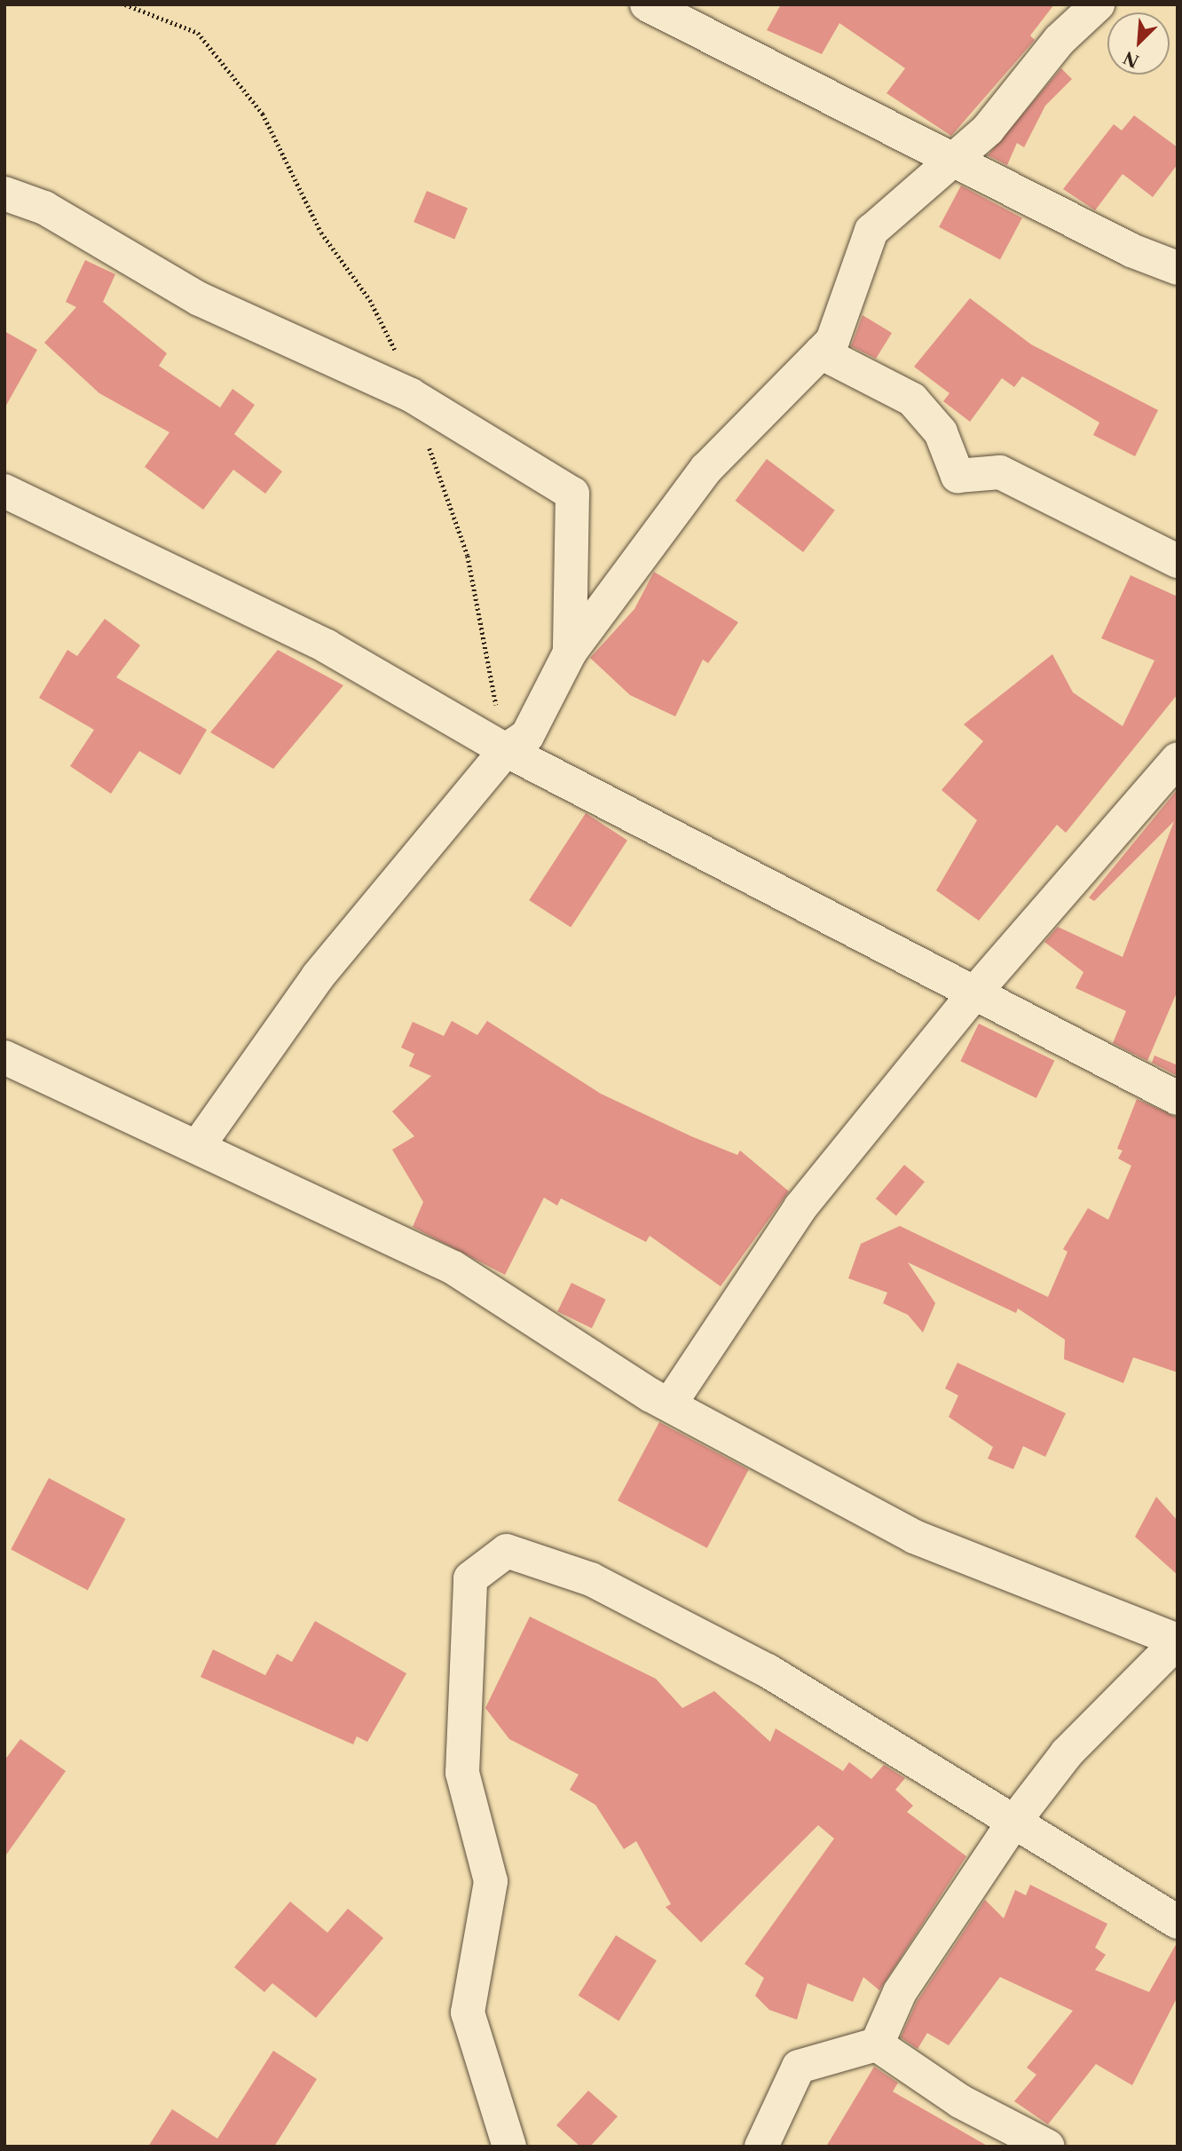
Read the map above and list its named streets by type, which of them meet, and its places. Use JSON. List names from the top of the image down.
{
  "north": "bottom left"
}
